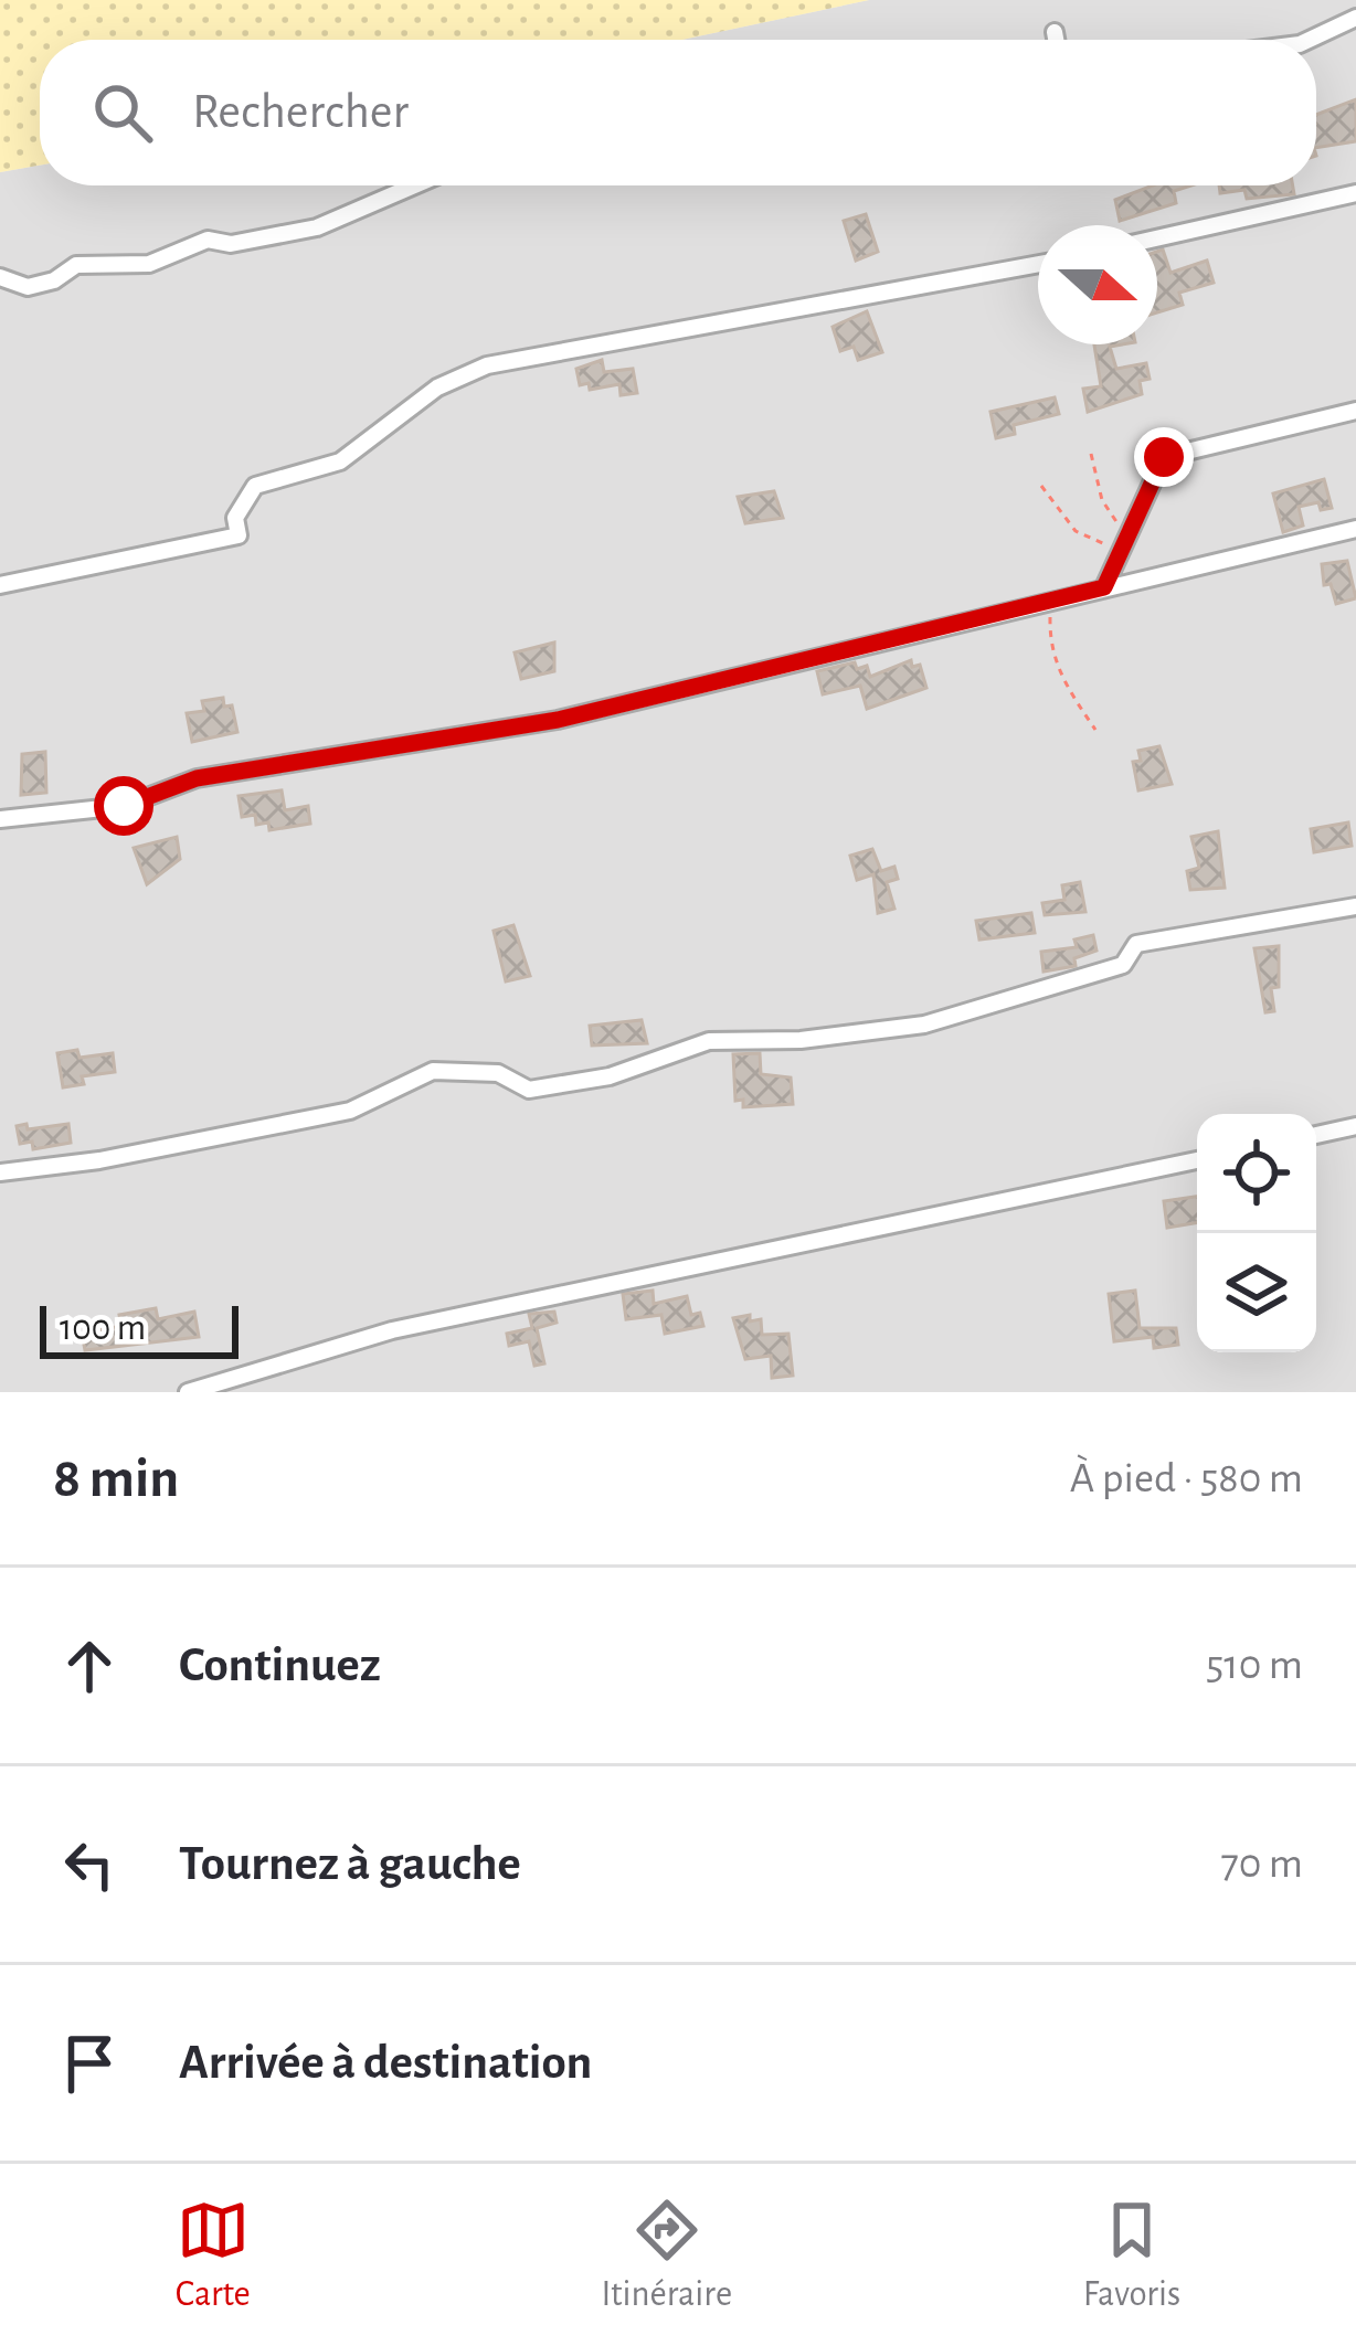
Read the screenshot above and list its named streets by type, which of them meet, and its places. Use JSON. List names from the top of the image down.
{
  "scale_bar": "100 m",
  "north": "right",
  "page": {
    "search": "Rechercher",
    "scale": "100 m",
    "heading": ["8 min", "À pied · 580 m"],
    "list": [
      ["Continuez", "510 m"],
      ["Tournez à gauche", "70 m"],
      "Arrivée à destination"
    ],
    "nav": ["Carte", "Itinéraire", "Favoris"]
  }
}
